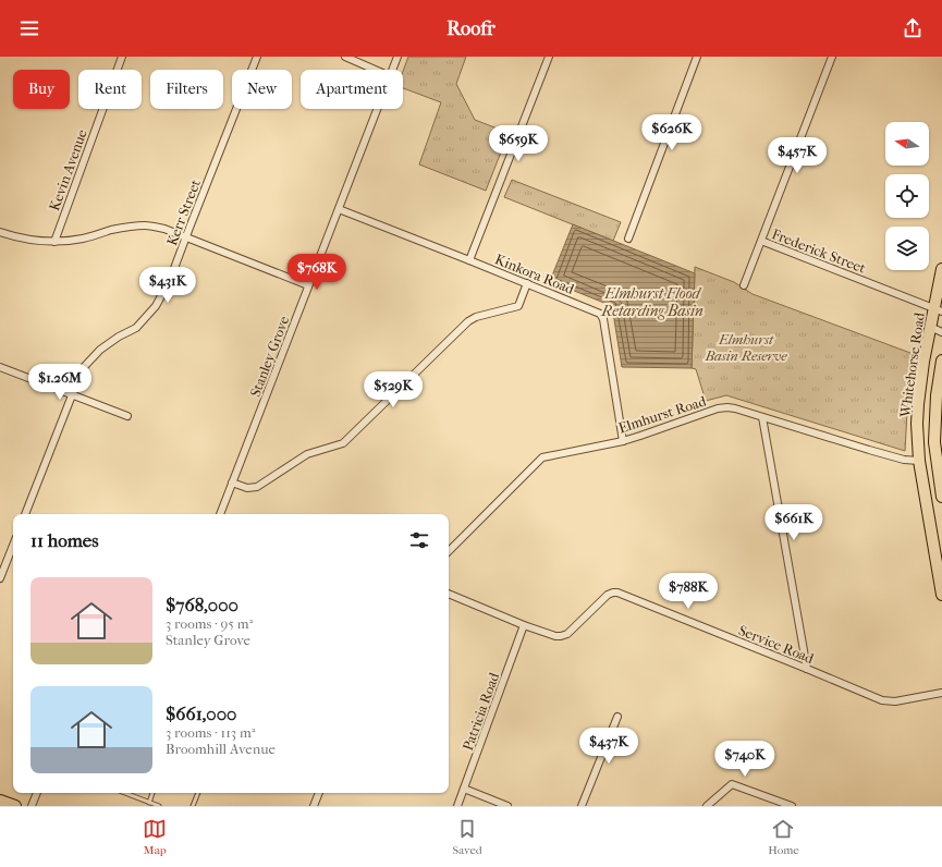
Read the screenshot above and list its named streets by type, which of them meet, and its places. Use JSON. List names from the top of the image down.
{
  "streets": {
    "main road": ["Whitehorse Road"],
    "street": [
      "Kevin Avenue",
      "Kerr Street",
      "Frederick Street",
      "Kinkora Road",
      "Stanley Grove",
      "Elmhurst Road",
      "Service Road",
      "Patricia Road"
    ]
  },
  "crossings": [
    ["Frederick Street", "Whitehorse Road"],
    ["Kinkora Road", "Stanley Grove"],
    ["Kinkora Road", "Elmhurst Road"],
    ["Whitehorse Road", "Elmhurst Road"],
    ["Service Road", "Patricia Road"]
  ],
  "water": ["Elmhurst Flood Retarding Basin"],
  "parks": ["Elmhurst Basin Reserve"],
  "north": "left",
  "page": {
    "header": "Roofr",
    "chip": [
      "Buy",
      "Rent",
      "Filters",
      "New",
      "Apartment"
    ],
    "price": [
      "$626K",
      "$659K",
      "$457K",
      "$768K",
      "$431K",
      "$1.26M",
      "$529K",
      "$661K",
      "$788K",
      "$437K",
      "$740K"
    ],
    "heading": "11 homes",
    "list": [
      {
        "name": "$768,000",
        "note": "3 rooms · 95 m² · Stanley Grove"
      },
      {
        "name": "$661,000",
        "note": "3 rooms · 113 m² · Broomhill Avenue"
      }
    ],
    "tabs": ["Map", "Saved", "Home"]
  }
}
